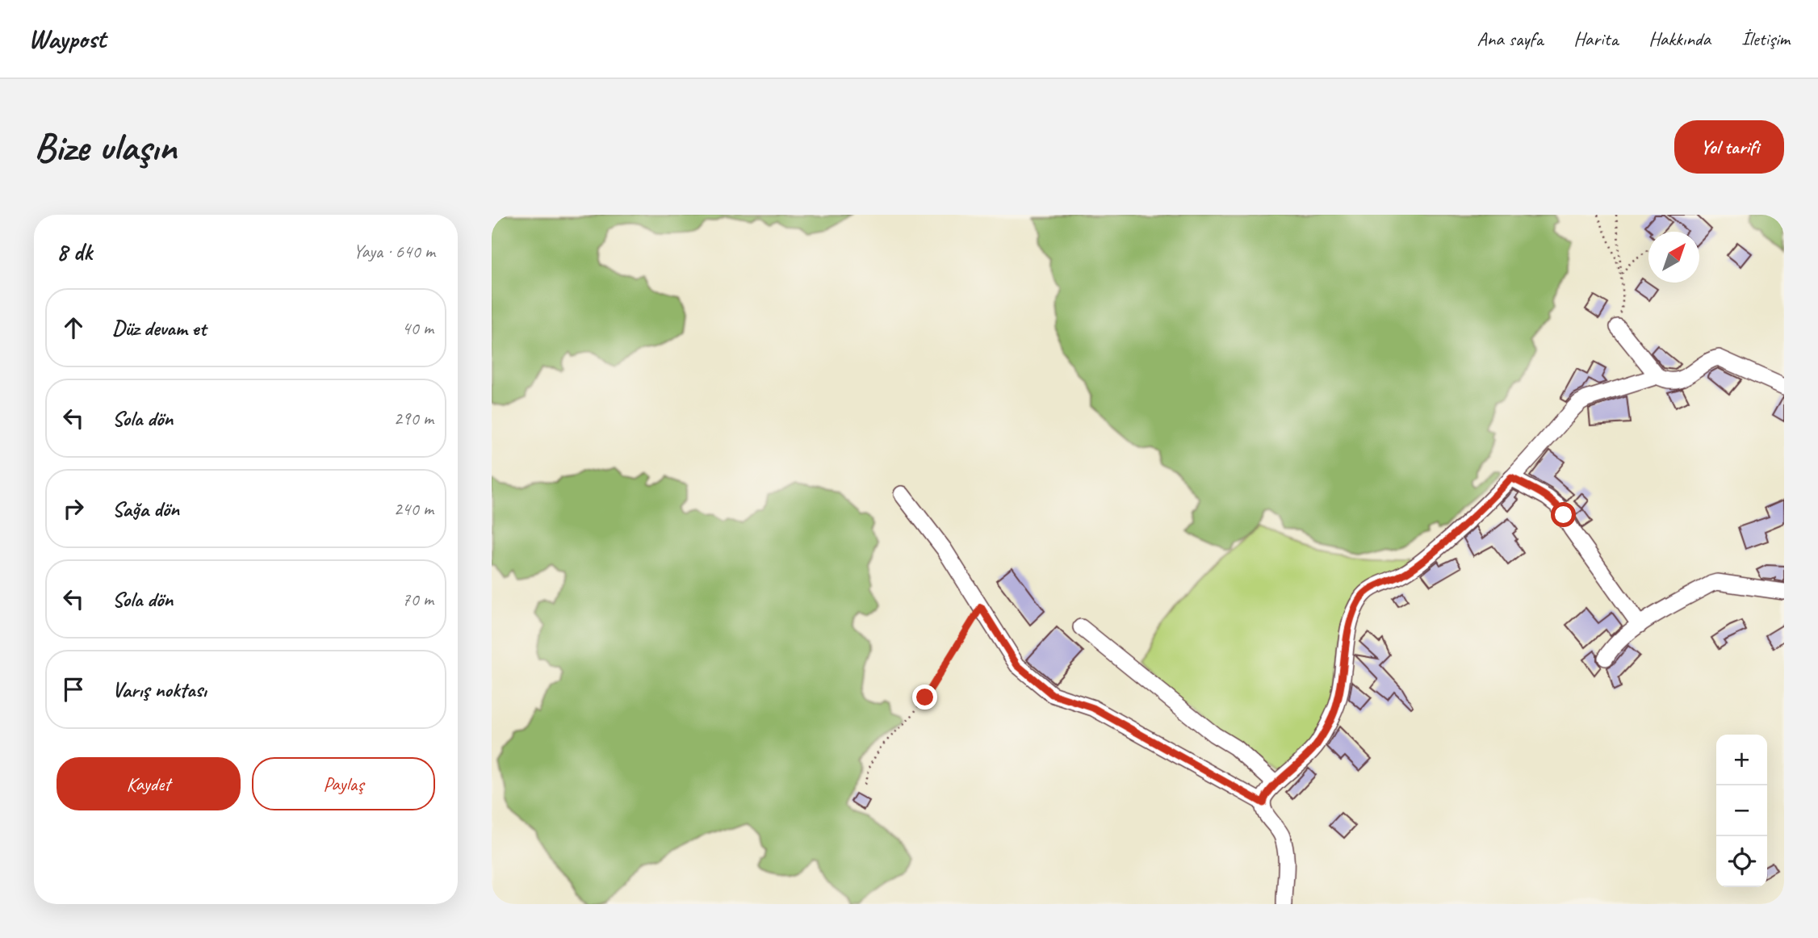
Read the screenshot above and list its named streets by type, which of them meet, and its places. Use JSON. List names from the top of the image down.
{
  "north": "top right",
  "page": {
    "header": "Waypost",
    "nav": [
      "Ana sayfa",
      "Harita",
      "Hakkında",
      "İletişim"
    ],
    "buttons": [
      "Yol tarifi",
      ["Kaydet", "Paylaş"]
    ],
    "title": "Bize ulaşın",
    "heading": ["8 dk", "Yaya · 640 m"],
    "list": [
      ["Düz devam et", "40 m"],
      ["Sola dön", "290 m"],
      ["Sağa dön", "240 m"],
      ["Sola dön", "70 m"],
      "Varış noktası"
    ],
    "map_buttons": ["+", "−"]
  }
}
